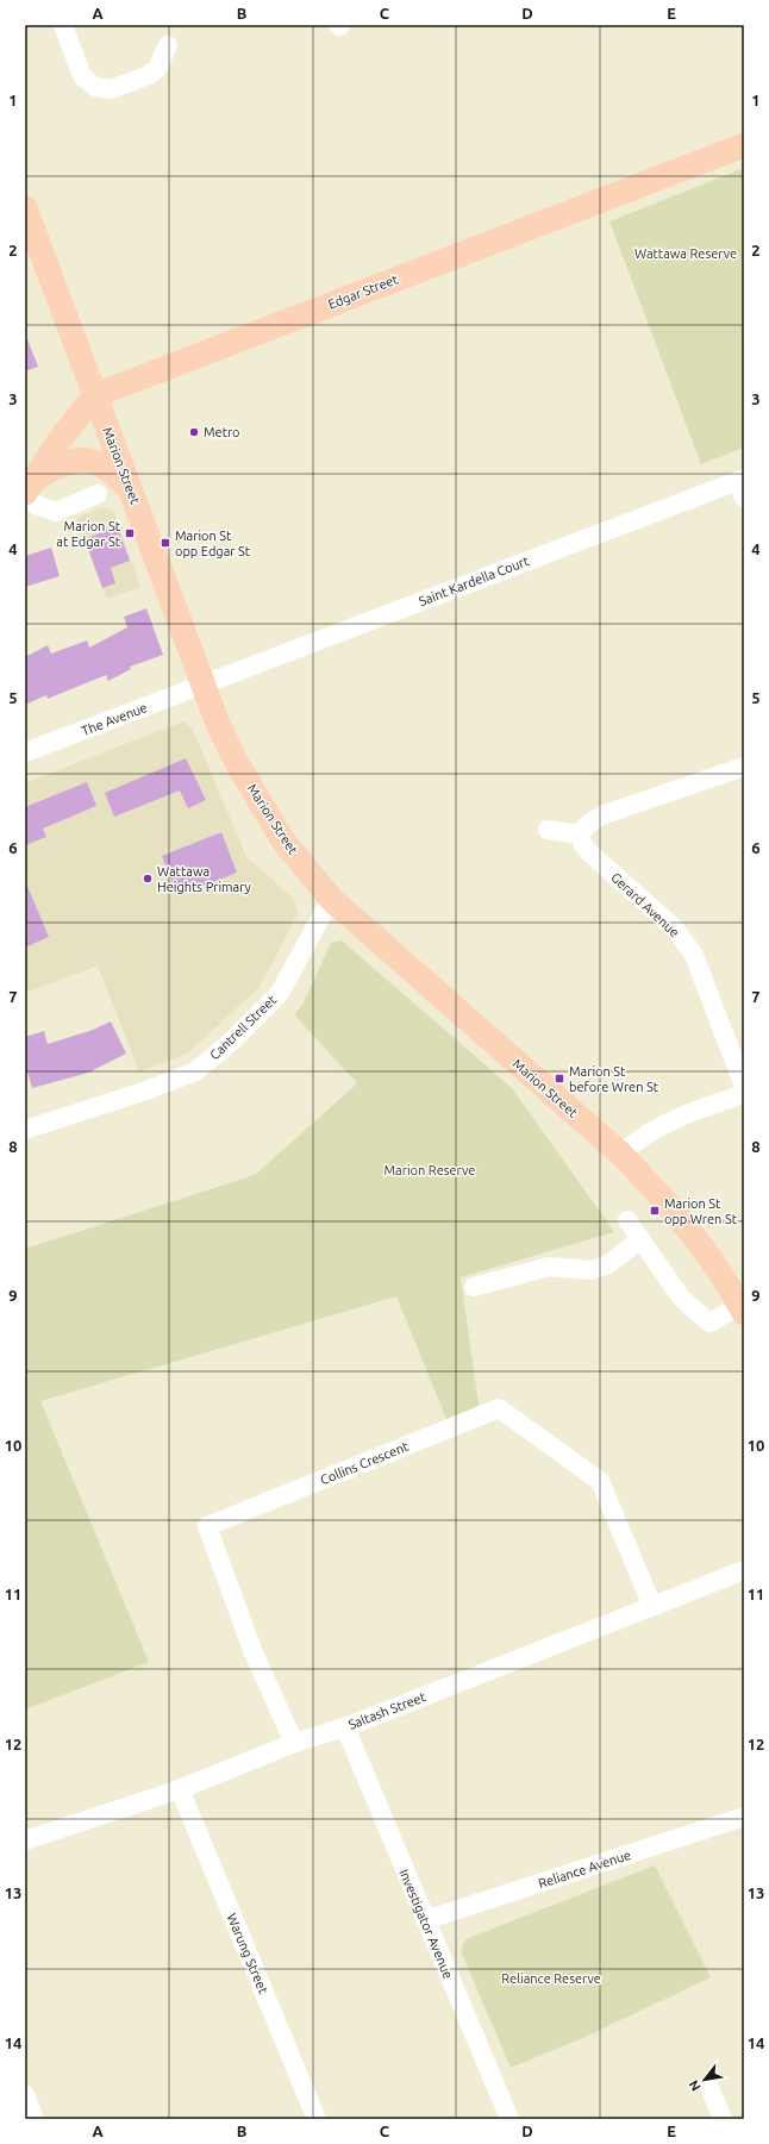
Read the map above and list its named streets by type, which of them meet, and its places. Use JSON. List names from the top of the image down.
{
  "streets": {
    "main road": ["Edgar Street", "Marion Street"],
    "street": [
      "Saint Kardella Court",
      "The Avenue",
      "Gerard Avenue",
      "Cantrell Street",
      "Collins Crescent",
      "Saltash Street",
      "Reliance Avenue",
      "Investigator Avenue",
      "Warung Street"
    ]
  },
  "crossings": [
    ["Edgar Street", "Marion Street"],
    ["Marion Street", "Saint Kardella Court"],
    ["Marion Street", "The Avenue"],
    ["Marion Street", "Cantrell Street"],
    ["Saint Kardella Court", "The Avenue"],
    ["Collins Crescent", "Saltash Street"],
    ["Saltash Street", "Investigator Avenue"],
    ["Saltash Street", "Warung Street"],
    ["Reliance Avenue", "Investigator Avenue"]
  ],
  "parks": ["Wattawa Reserve", "Marion Reserve", "Reliance Reserve"],
  "places": {
    "other": ["Metro", "Wattawa Heights Primary"],
    "transit": [
      "Marion St at Edgar St",
      "Marion St opp Edgar St",
      "Marion St before Wren St",
      "Marion St opp Wren St"
    ]
  },
  "north": "bottom left",
  "grid": {
    "columns": [
      "A",
      "B",
      "C",
      "D",
      "E"
    ],
    "rows": [
      "1",
      "2",
      "3",
      "4",
      "5",
      "6",
      "7",
      "8",
      "9",
      "10",
      "11",
      "12",
      "13",
      "14"
    ]
  }
}
